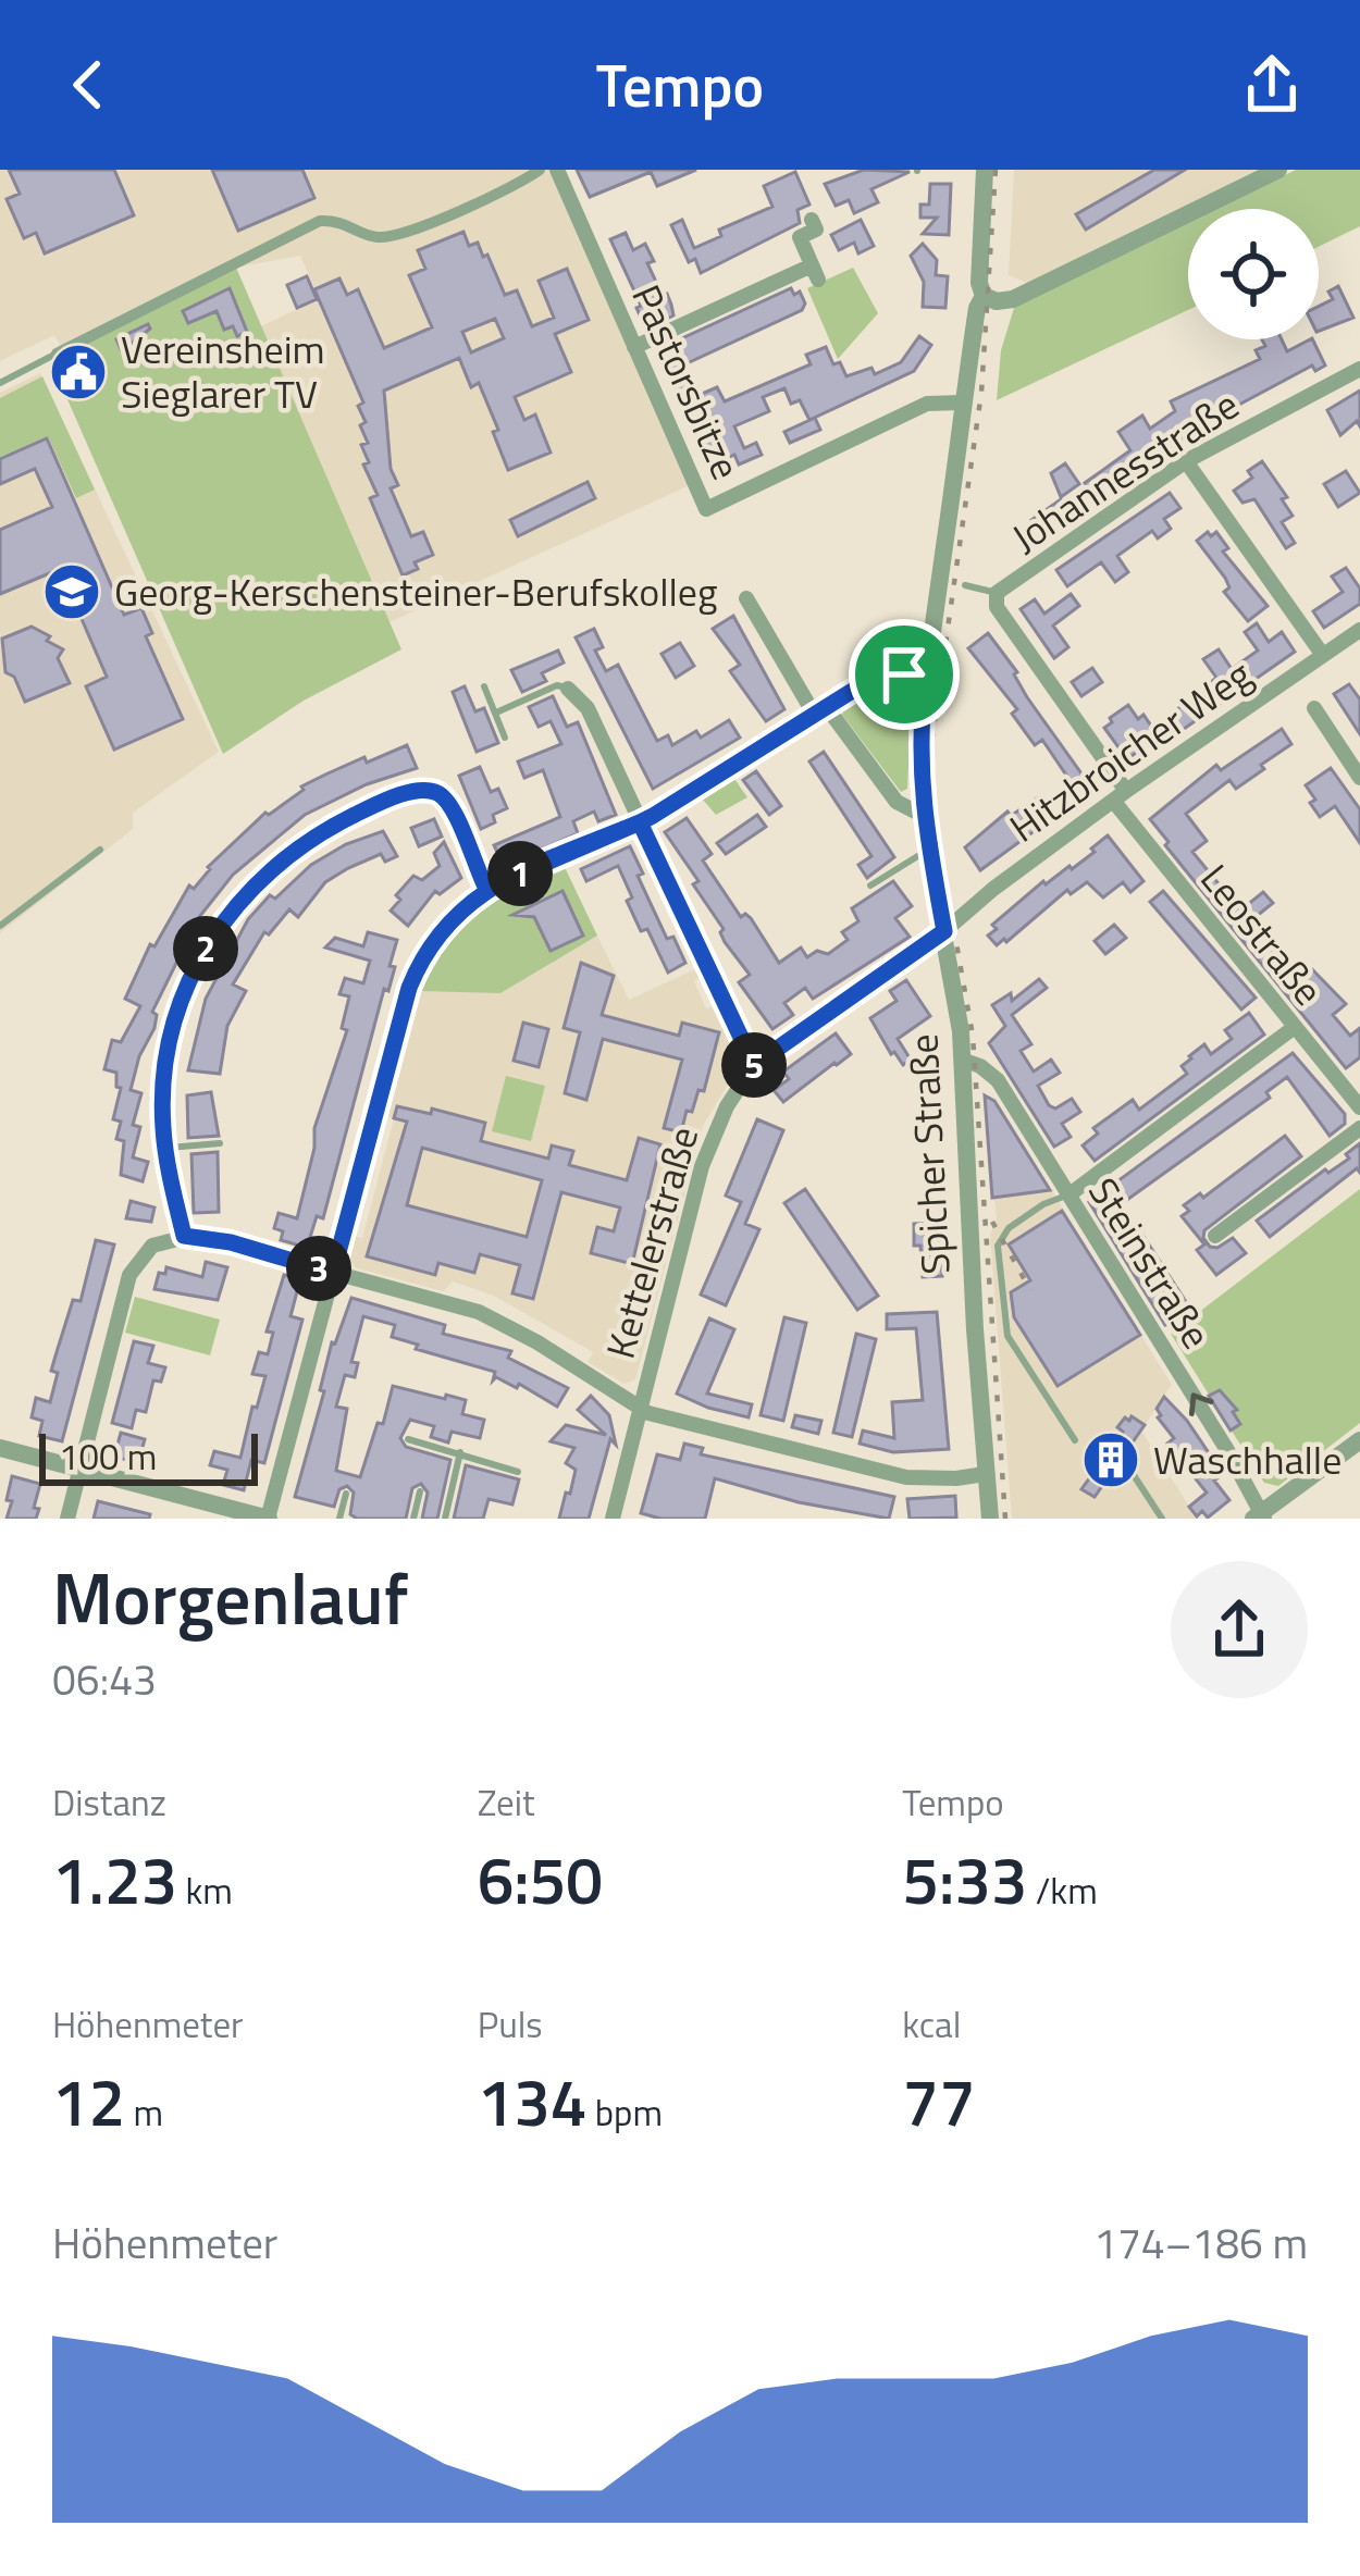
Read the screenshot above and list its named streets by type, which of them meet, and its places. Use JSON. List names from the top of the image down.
{
  "streets": {
    "street": [
      "Pastorsbitze",
      "Johannesstraße",
      "Hitzbroicher Weg",
      "Leostraße",
      "Spicher Straße",
      "Kettelerstraße",
      "Steinstraße"
    ]
  },
  "crossings": [
    ["Pastorsbitze", "Spicher Straße"],
    ["Johannesstraße", "Leostraße"],
    ["Hitzbroicher Weg", "Leostraße"],
    ["Hitzbroicher Weg", "Spicher Straße"],
    ["Hitzbroicher Weg", "Kettelerstraße"],
    ["Spicher Straße", "Kettelerstraße"],
    ["Spicher Straße", "Steinstraße"]
  ],
  "one_way": ["Steinstraße"],
  "places": {
    "public building": ["Vereinsheim Sieglarer TV"],
    "school or university": ["Georg-Kerschensteiner-Berufskolleg"],
    "building": ["Waschhalle"]
  },
  "scale_bar": "100 m",
  "page": {
    "header": "Tempo",
    "pins": [
      "1",
      "2",
      "5",
      "3"
    ],
    "scale": "100 m",
    "heading": ["Morgenlauf", "06:43"],
    "stats": [
      ["Distanz", "1.23 km"],
      ["Zeit", "6:50"],
      ["Tempo", "5:33 /km"],
      ["Höhenmeter", "12 m"],
      ["Puls", "134 bpm"],
      ["kcal", "77"]
    ],
    "chart": ["Höhenmeter", "174–186 m"]
  }
}
